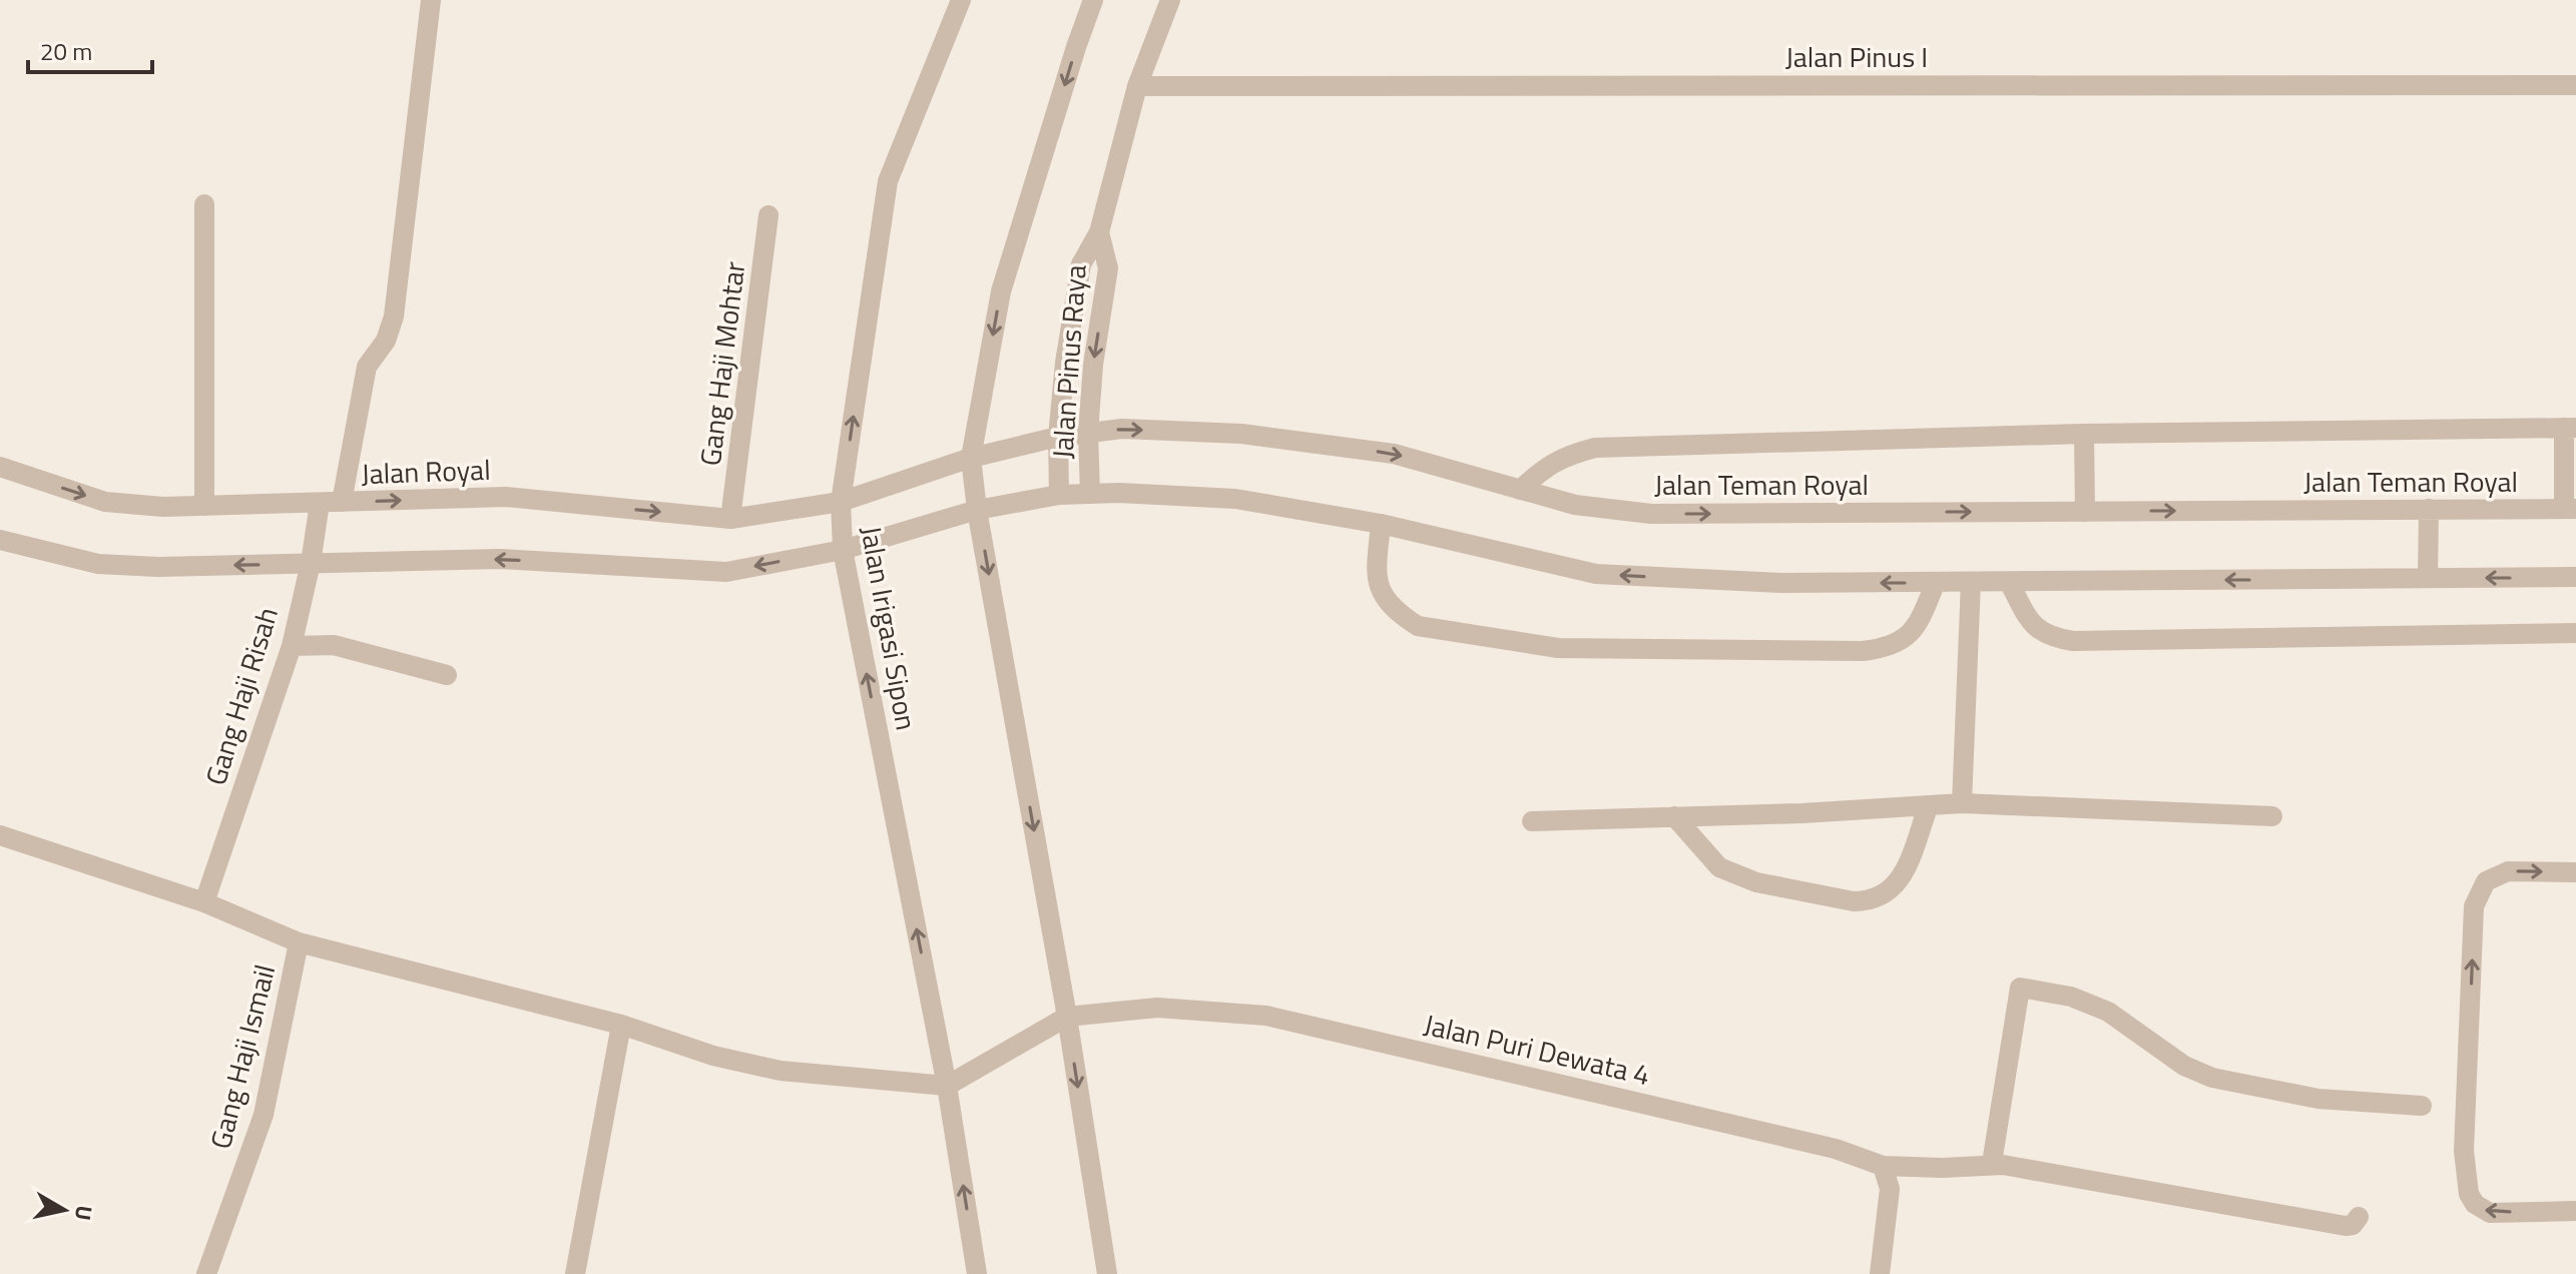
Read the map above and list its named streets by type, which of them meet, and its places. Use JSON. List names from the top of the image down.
{
  "streets": {
    "street": [
      "Jalan Pinus I",
      "Jalan Pinus Raya",
      "Gang Haji Mohtar",
      "Jalan Royal",
      "Jalan Teman Royal",
      "Jalan Irigasi Sipon",
      "Gang Haji Risah",
      "Jalan Puri Dewata 4",
      "Gang Haji Ismail"
    ]
  },
  "crossings": [
    ["Jalan Pinus I", "Jalan Pinus Raya"],
    ["Jalan Pinus Raya", "Jalan Teman Royal"],
    ["Gang Haji Mohtar", "Jalan Royal"],
    ["Jalan Royal", "Jalan Teman Royal"],
    ["Jalan Royal", "Jalan Irigasi Sipon"],
    ["Jalan Royal", "Gang Haji Risah"],
    ["Jalan Teman Royal", "Jalan Irigasi Sipon"]
  ],
  "scale_bar": "20 m",
  "north": "right"
}
